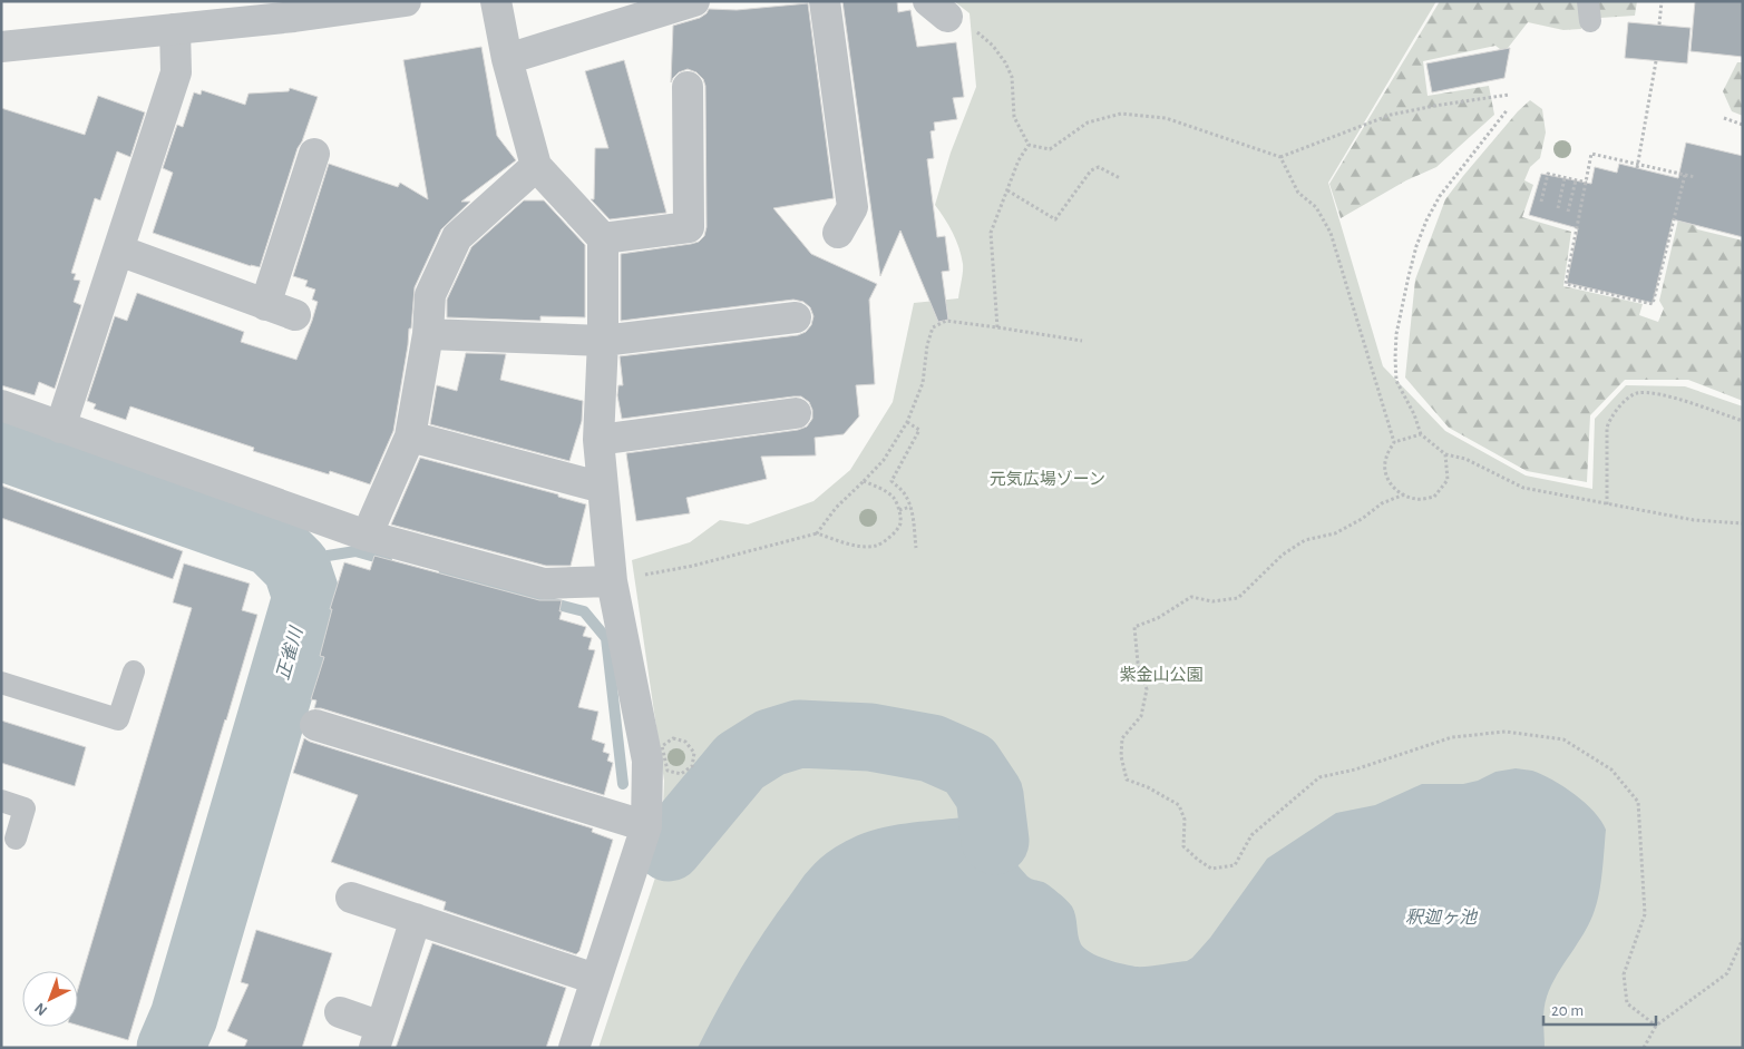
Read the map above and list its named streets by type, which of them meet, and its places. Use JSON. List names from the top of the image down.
{
  "water": ["正雀川", "釈迦ヶ池"],
  "parks": ["元気広場ゾーン", "紫金山公園"],
  "scale_bar": "20 m",
  "north": "bottom left"
}
